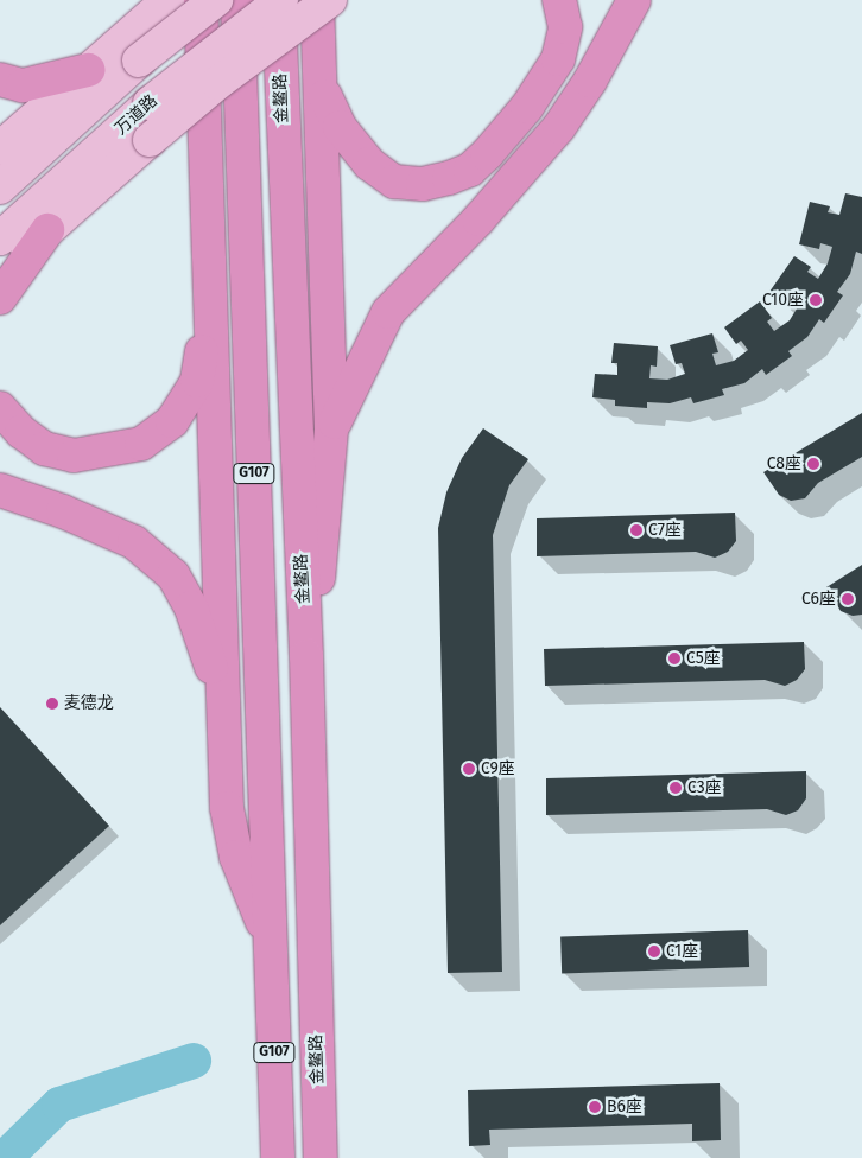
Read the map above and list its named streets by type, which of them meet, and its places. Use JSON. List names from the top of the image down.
{
  "streets": {
    "highway": ["金鳌路", "G107"],
    "main road": ["万道路"]
  },
  "crossings": [
    ["金鳌路", "万道路"]
  ],
  "places": [
    "C10座",
    "C8座",
    "C7座",
    "C6座",
    "C5座",
    "麦德龙",
    "C9座",
    "C3座",
    "C1座",
    "B6座"
  ]
}
